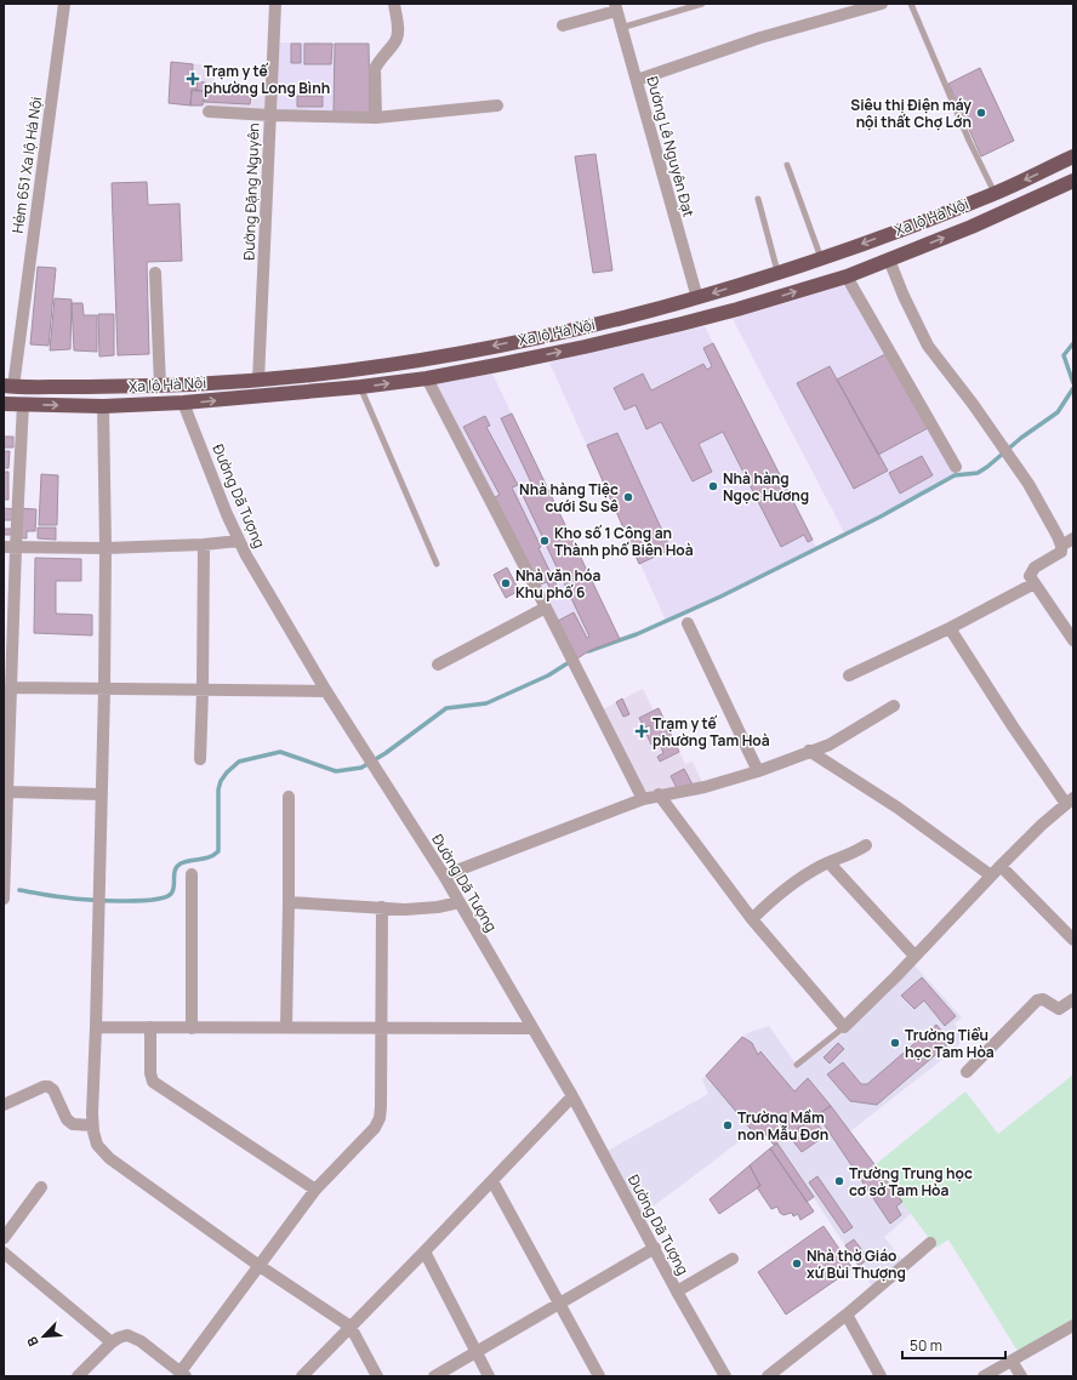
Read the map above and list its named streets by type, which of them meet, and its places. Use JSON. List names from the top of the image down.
{
  "streets": {
    "highway": ["Xa lộ Hà Nội"],
    "street": [
      "Đường Lê Nguyên Đạt",
      "Hẻm 651 Xa lộ Hà Nội",
      "Đường Đặng Nguyên",
      "Đường Dã Tượng"
    ]
  },
  "crossings": [
    ["Đường Lê Nguyên Đạt", "Xa lộ Hà Nội"],
    ["Hẻm 651 Xa lộ Hà Nội", "Xa lộ Hà Nội"],
    ["Đường Đặng Nguyên", "Xa lộ Hà Nội"],
    ["Xa lộ Hà Nội", "Đường Dã Tượng"]
  ],
  "places": {
    "health": ["Trạm y tế phường Long Bình", "Trạm y tế phường Tam Hoà"],
    "other": [
      "Siêu thị Điện máy nội thất Chợ Lớn",
      "Nhà hàng Ngọc Hương",
      "Nhà hàng Tiệc cưới Su Sê",
      "Kho số 1 Công an Thành phố Biên Hoà",
      "Nhà văn hóa Khu phố 6",
      "Trường Tiểu học Tam Hòa",
      "Trường Mầm non Mẫu Đơn",
      "Trường Trung học cơ sở Tam Hòa",
      "Nhà thờ Giáo xứ Bùi Thượng"
    ]
  },
  "scale_bar": "50 m",
  "north": "bottom left"
}
